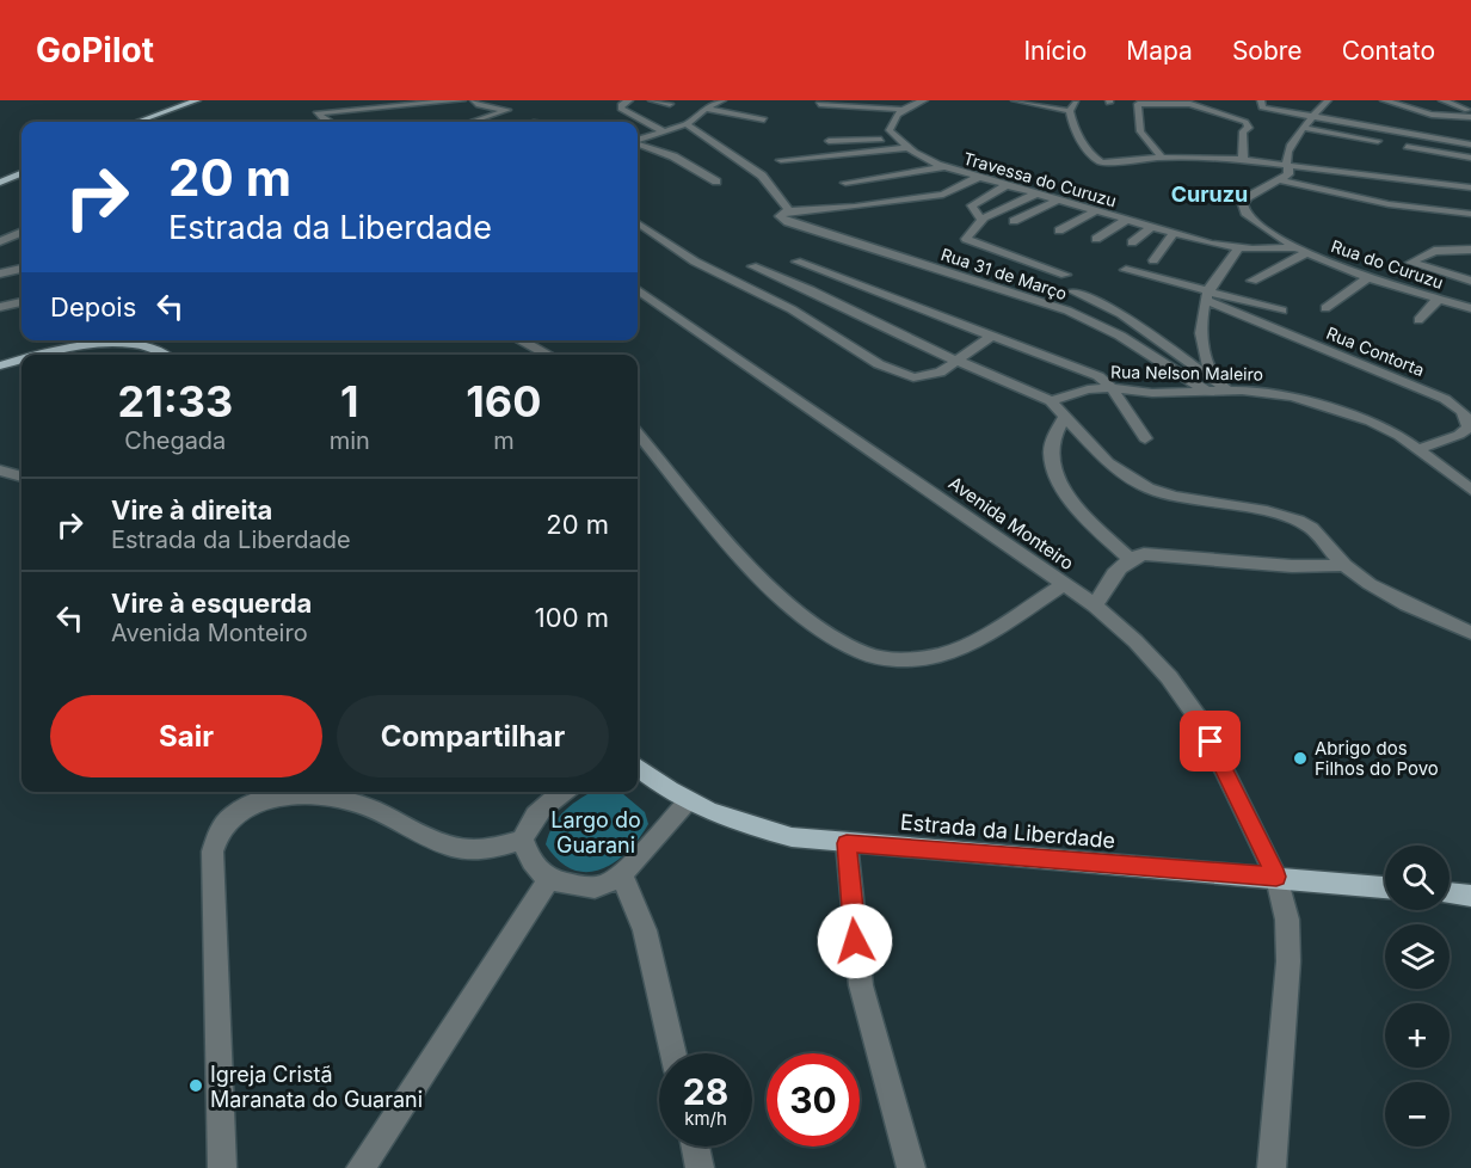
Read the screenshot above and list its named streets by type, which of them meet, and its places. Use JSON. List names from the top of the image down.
{
  "streets": {
    "main road": ["Estrada da Liberdade"],
    "street": [
      "Travessa do Curuzu",
      "Rua do Curuzu",
      "Rua 31 de Março",
      "Rua Contorta",
      "Rua Nelson Maleiro",
      "Avenida Monteiro"
    ]
  },
  "crossings": [
    ["Travessa do Curuzu", "Rua do Curuzu"],
    ["Rua 31 de Março", "Rua Nelson Maleiro"],
    ["Rua Contorta", "Rua Nelson Maleiro"],
    ["Avenida Monteiro", "Estrada da Liberdade"]
  ],
  "districts": ["Curuzu"],
  "parks": ["Largo do Guarani"],
  "places": ["Abrigo dos Filhos do Povo", "Igreja Cristã Maranata do Guarani"],
  "page": {
    "header": "GoPilot",
    "nav": [
      "Início",
      "Mapa",
      "Sobre",
      "Contato"
    ],
    "turn": ["20 m", "Estrada da Liberdade"],
    "then": "Depois",
    "eta": [
      "21:33",
      "Chegada",
      "1",
      "min",
      "160",
      "m"
    ],
    "list": [
      {
        "name": "Vire à direita",
        "note": "Estrada da Liberdade",
        "value": "20 m"
      },
      {
        "name": "Vire à esquerda",
        "note": "Avenida Monteiro",
        "value": "100 m"
      }
    ],
    "buttons": ["Sair", "Compartilhar"],
    "map_buttons": ["+", "−"],
    "speed": "28 km/h",
    "limit": "30"
  }
}
